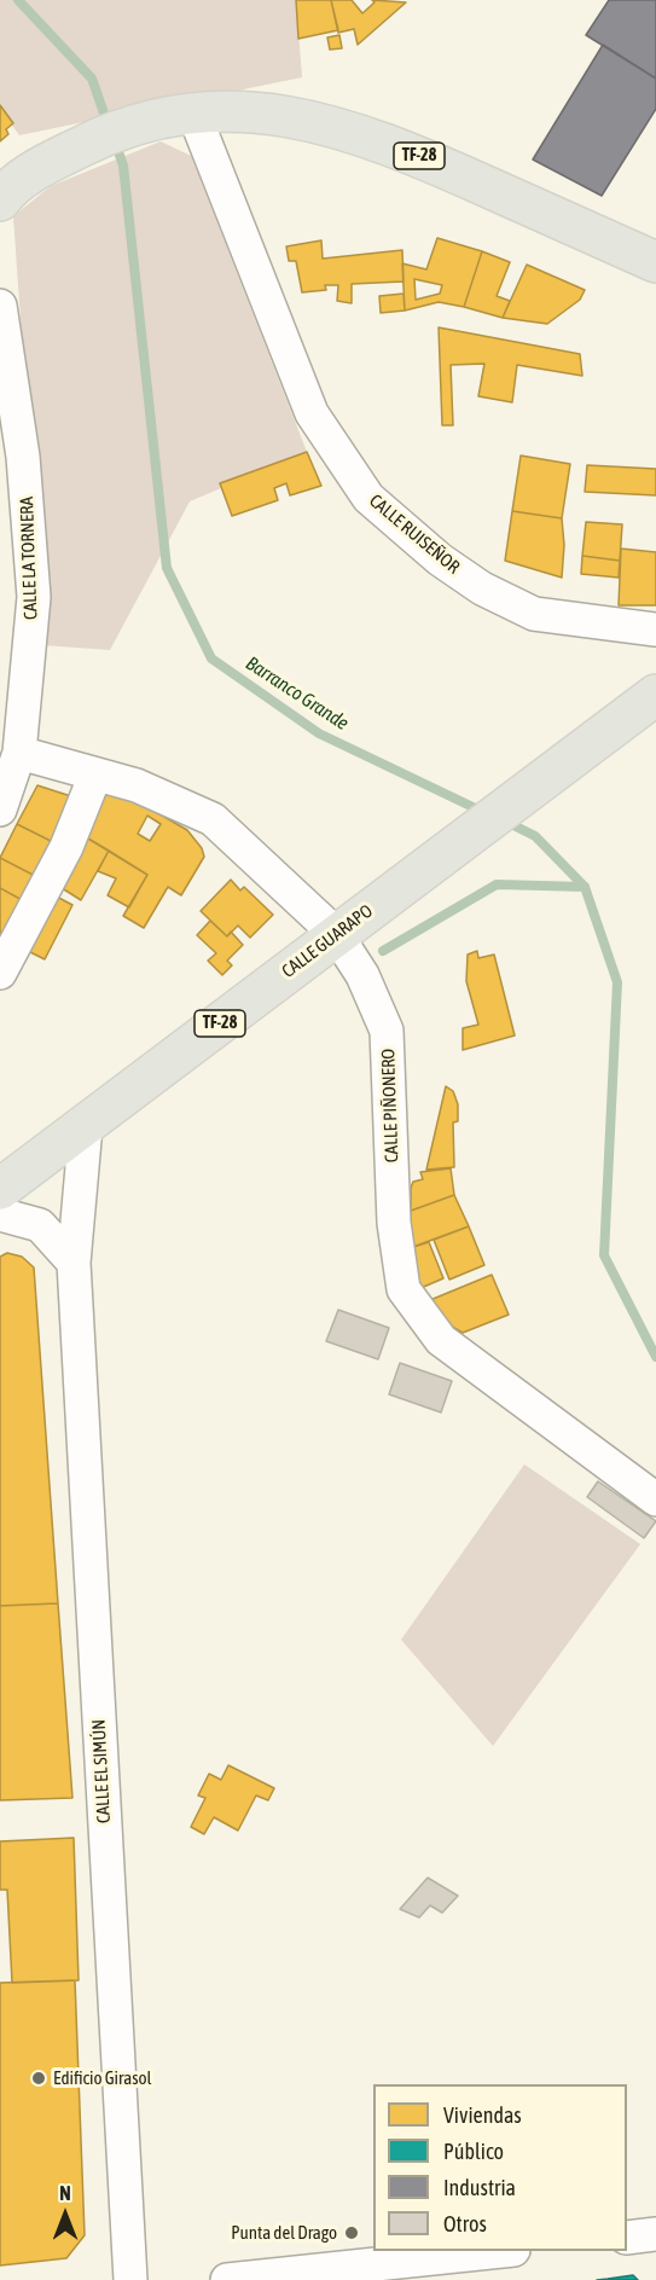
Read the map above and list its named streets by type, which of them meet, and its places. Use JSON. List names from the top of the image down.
{
  "streets": {
    "main road": ["TF-28", "CALLE GUARAPO"],
    "street": [
      "CALLE RUISEÑOR",
      "CALLE LA TORNERA",
      "CALLE PIÑONERO",
      "CALLE EL SIMÚN"
    ]
  },
  "crossings": [
    ["TF-28", "CALLE RUISEÑOR"],
    ["CALLE LA TORNERA", "CALLE PIÑONERO"],
    ["CALLE GUARAPO", "CALLE PIÑONERO"],
    ["CALLE GUARAPO", "CALLE EL SIMÚN"]
  ],
  "water": ["Barranco Grande"],
  "places": ["Edificio Girasol", "Punta del Drago"],
  "legend": [
    "Viviendas",
    "Público",
    "Industria",
    "Otros"
  ],
  "north": "top"
}
